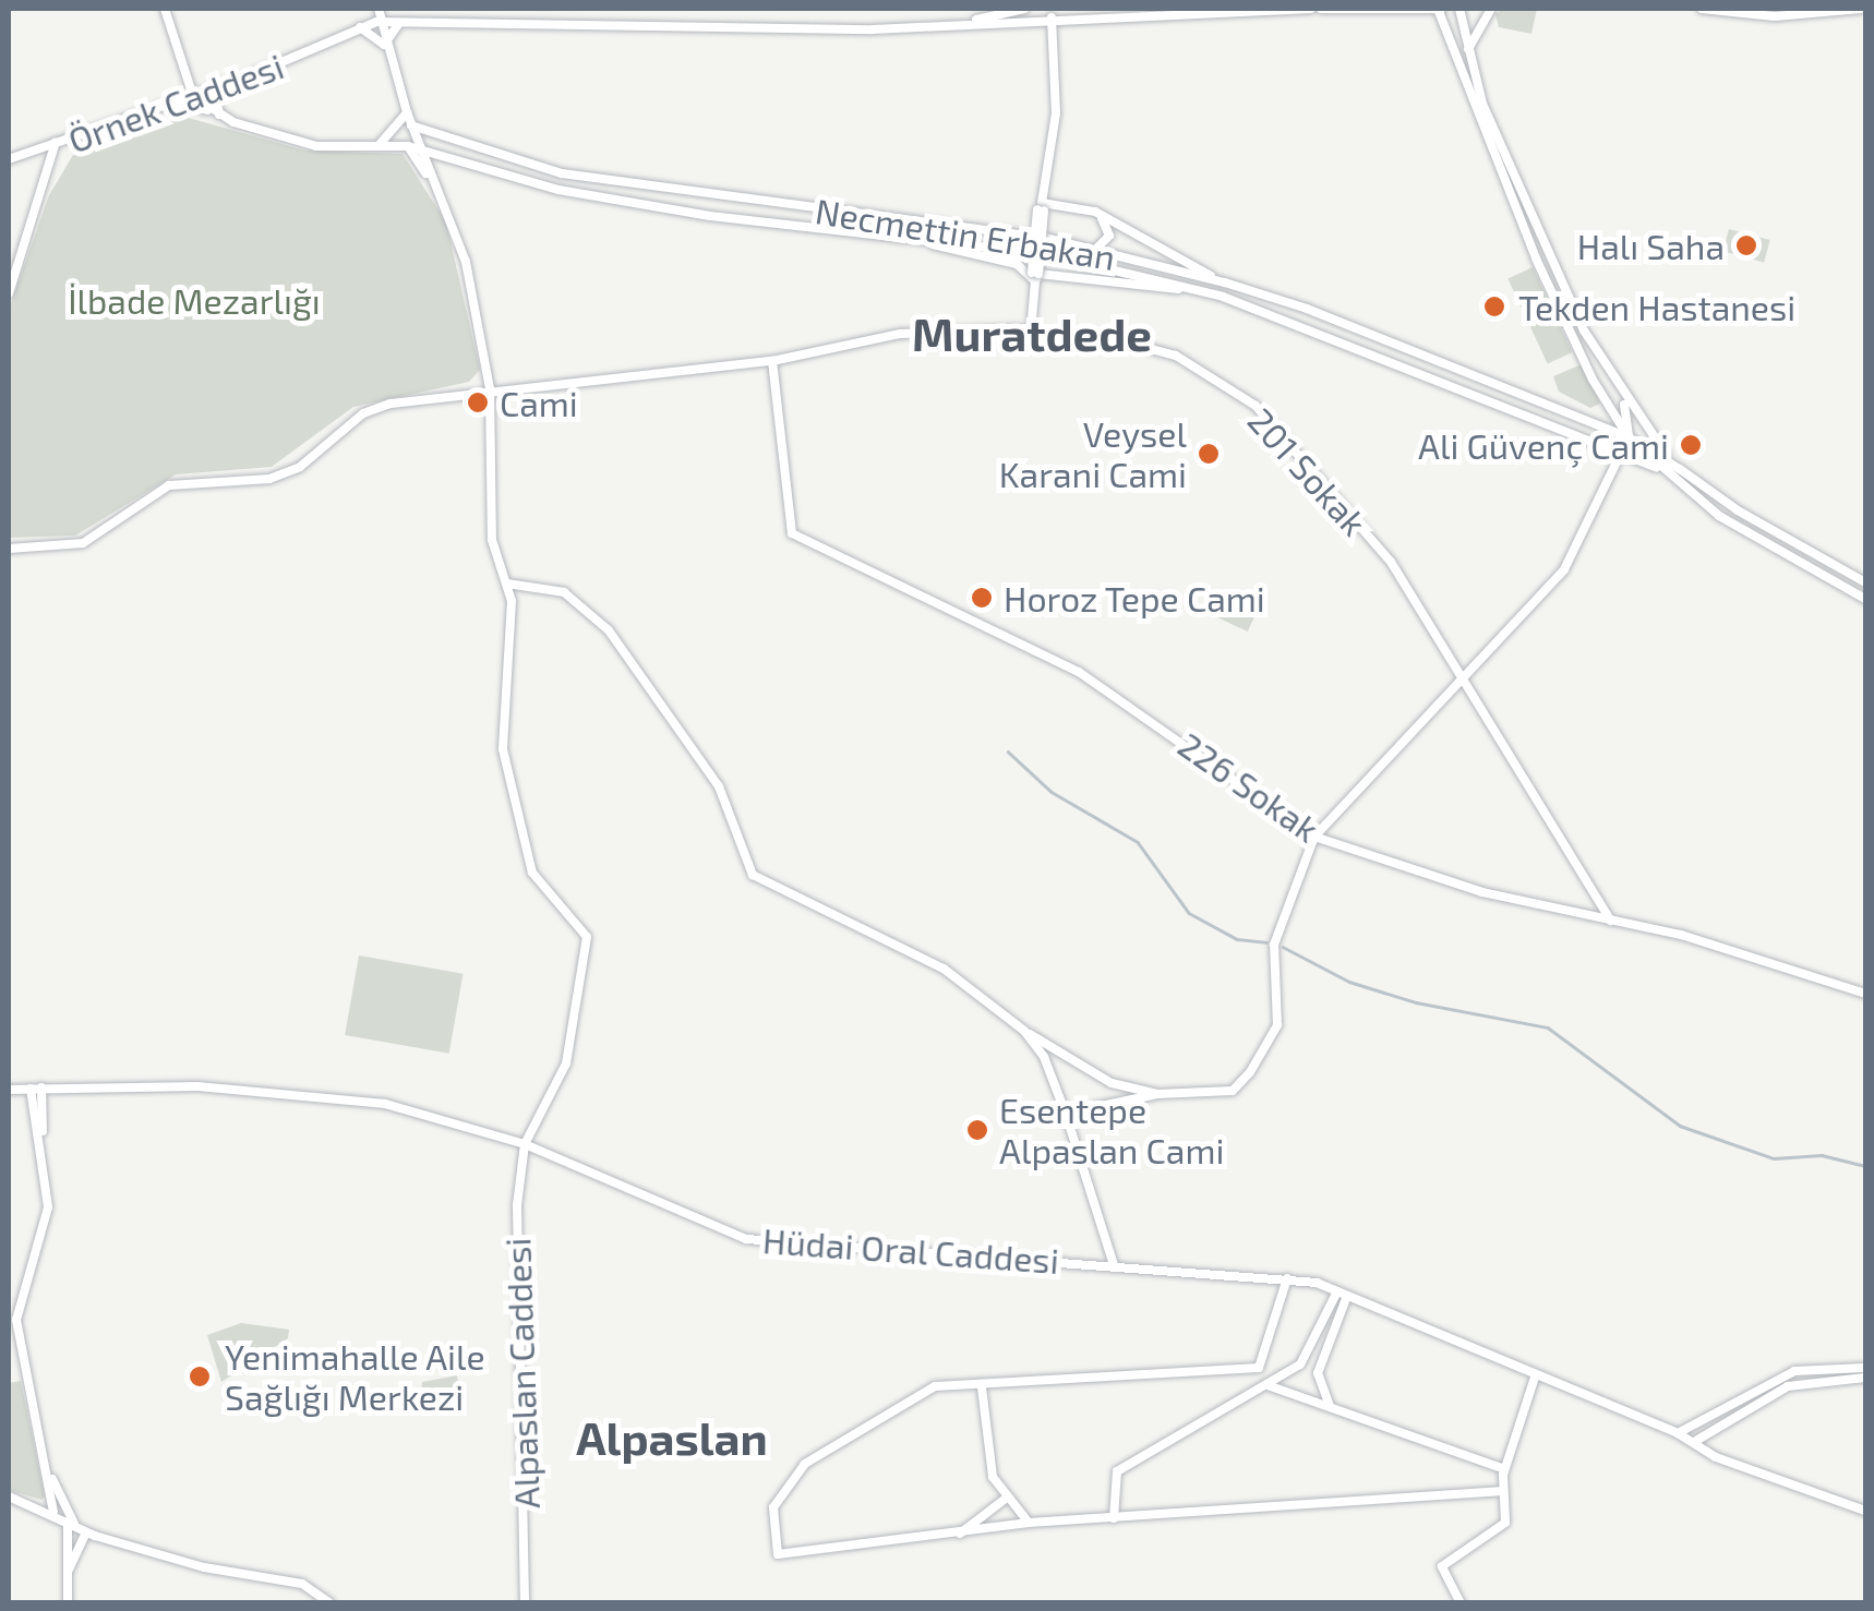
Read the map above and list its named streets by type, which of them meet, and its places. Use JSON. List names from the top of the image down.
{
  "streets": {
    "street": [
      "Örnek Caddesi",
      "Necmettin Erbakan",
      "201 Sokak",
      "226 Sokak",
      "Hüdai Oral Caddesi",
      "Alpaslan Caddesi"
    ]
  },
  "crossings": [
    ["Örnek Caddesi", "Necmettin Erbakan"],
    ["201 Sokak", "226 Sokak"],
    ["Hüdai Oral Caddesi", "Alpaslan Caddesi"]
  ],
  "districts": ["Muratdede", "Alpaslan"],
  "parks": ["İlbade Mezarlığı"],
  "places": [
    "Halı Saha",
    "Tekden Hastanesi",
    "Cami",
    "Ali Güvenç Cami",
    "Veysel Karani Cami",
    "Horoz Tepe Cami",
    "Esentepe Alpaslan Cami",
    "Yenimahalle Aile Sağlığı Merkezi"
  ]
}
